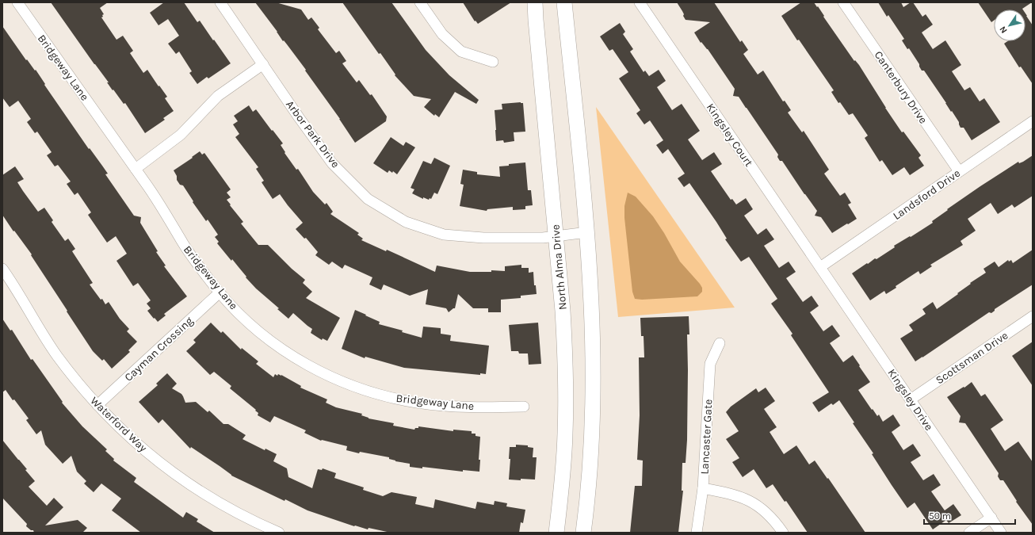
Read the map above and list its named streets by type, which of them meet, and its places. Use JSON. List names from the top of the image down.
{
  "streets": {
    "main road": ["North Alma Drive"],
    "street": [
      "Bridgeway Lane",
      "Canterbury Drive",
      "Arbor Park Drive",
      "Kingsley Court",
      "Landsford Drive",
      "Cayman Crossing",
      "Scottsman Drive",
      "Kingsley Drive",
      "Waterford Way",
      "Lancaster Gate"
    ]
  },
  "crossings": [
    ["Bridgeway Lane", "Cayman Crossing"],
    ["Canterbury Drive", "Landsford Drive"],
    ["Arbor Park Drive", "North Alma Drive"],
    ["Kingsley Court", "Landsford Drive"],
    ["Kingsley Court", "Kingsley Drive"],
    ["Landsford Drive", "Kingsley Drive"],
    ["Cayman Crossing", "Waterford Way"],
    ["Scottsman Drive", "Kingsley Drive"]
  ],
  "scale_bar": "50 m",
  "north": "bottom left"
}
